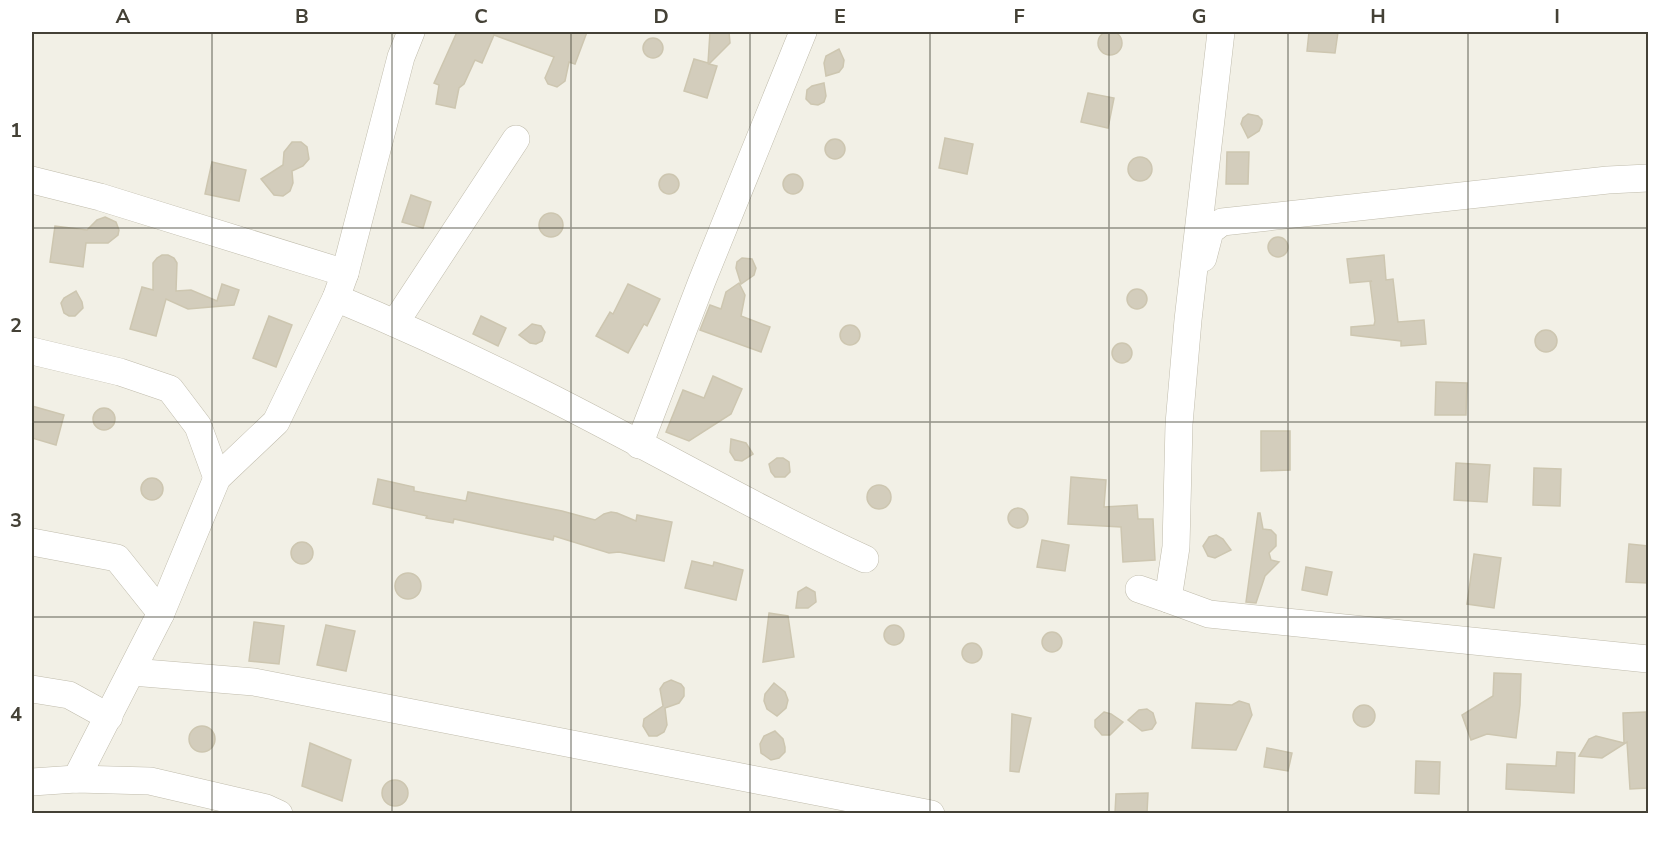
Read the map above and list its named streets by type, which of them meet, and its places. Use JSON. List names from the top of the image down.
{
  "grid": {
    "columns": [
      "A",
      "B",
      "C",
      "D",
      "E",
      "F",
      "G",
      "H",
      "I"
    ],
    "rows": [
      "1",
      "2",
      "3",
      "4"
    ]
  }
}
